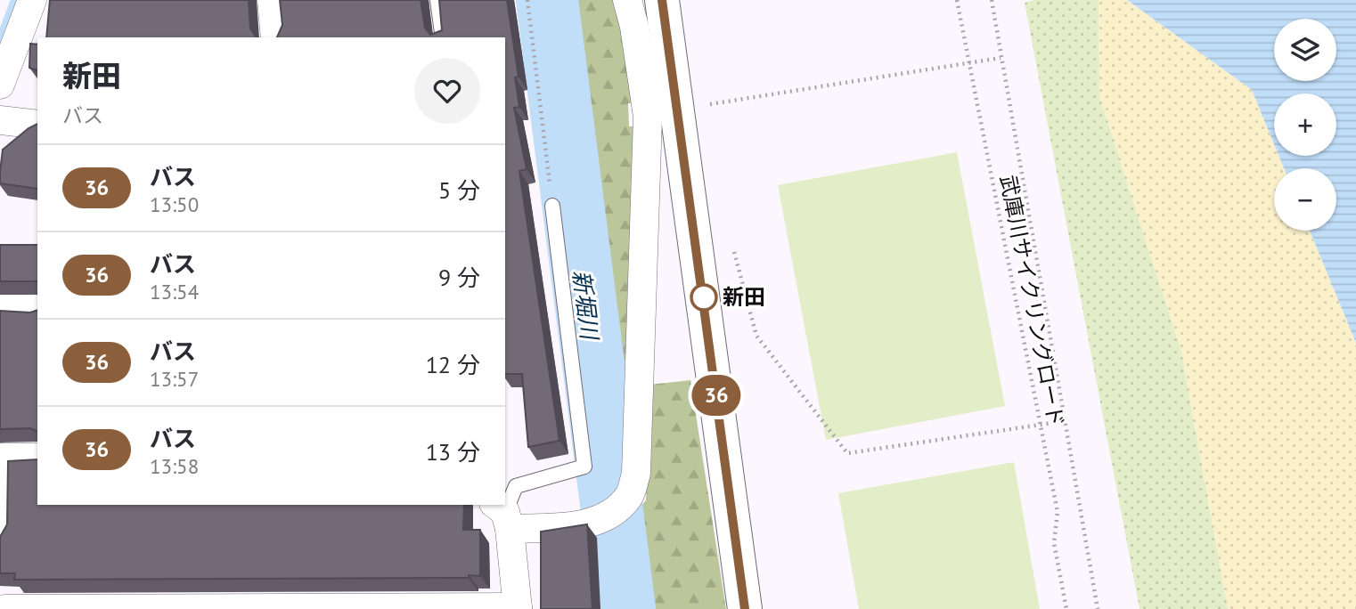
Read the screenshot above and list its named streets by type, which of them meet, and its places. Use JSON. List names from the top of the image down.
{
  "streets": {
    "path": ["武庫川サイクリングロード"]
  },
  "water": ["新堀川"],
  "places": ["新田"],
  "lines": ["bus line 36"],
  "page": {
    "on_map": "36",
    "map_buttons": ["+", "−"],
    "heading": ["新田", "バス"],
    "list": [
      {
        "mark": "36",
        "name": "バス",
        "note": "13:50",
        "value": "5 分"
      },
      {
        "mark": "36",
        "name": "バス",
        "note": "13:54",
        "value": "9 分"
      },
      {
        "mark": "36",
        "name": "バス",
        "note": "13:57",
        "value": "12 分"
      },
      {
        "mark": "36",
        "name": "バス",
        "note": "13:58",
        "value": "13 分"
      }
    ]
  }
}
